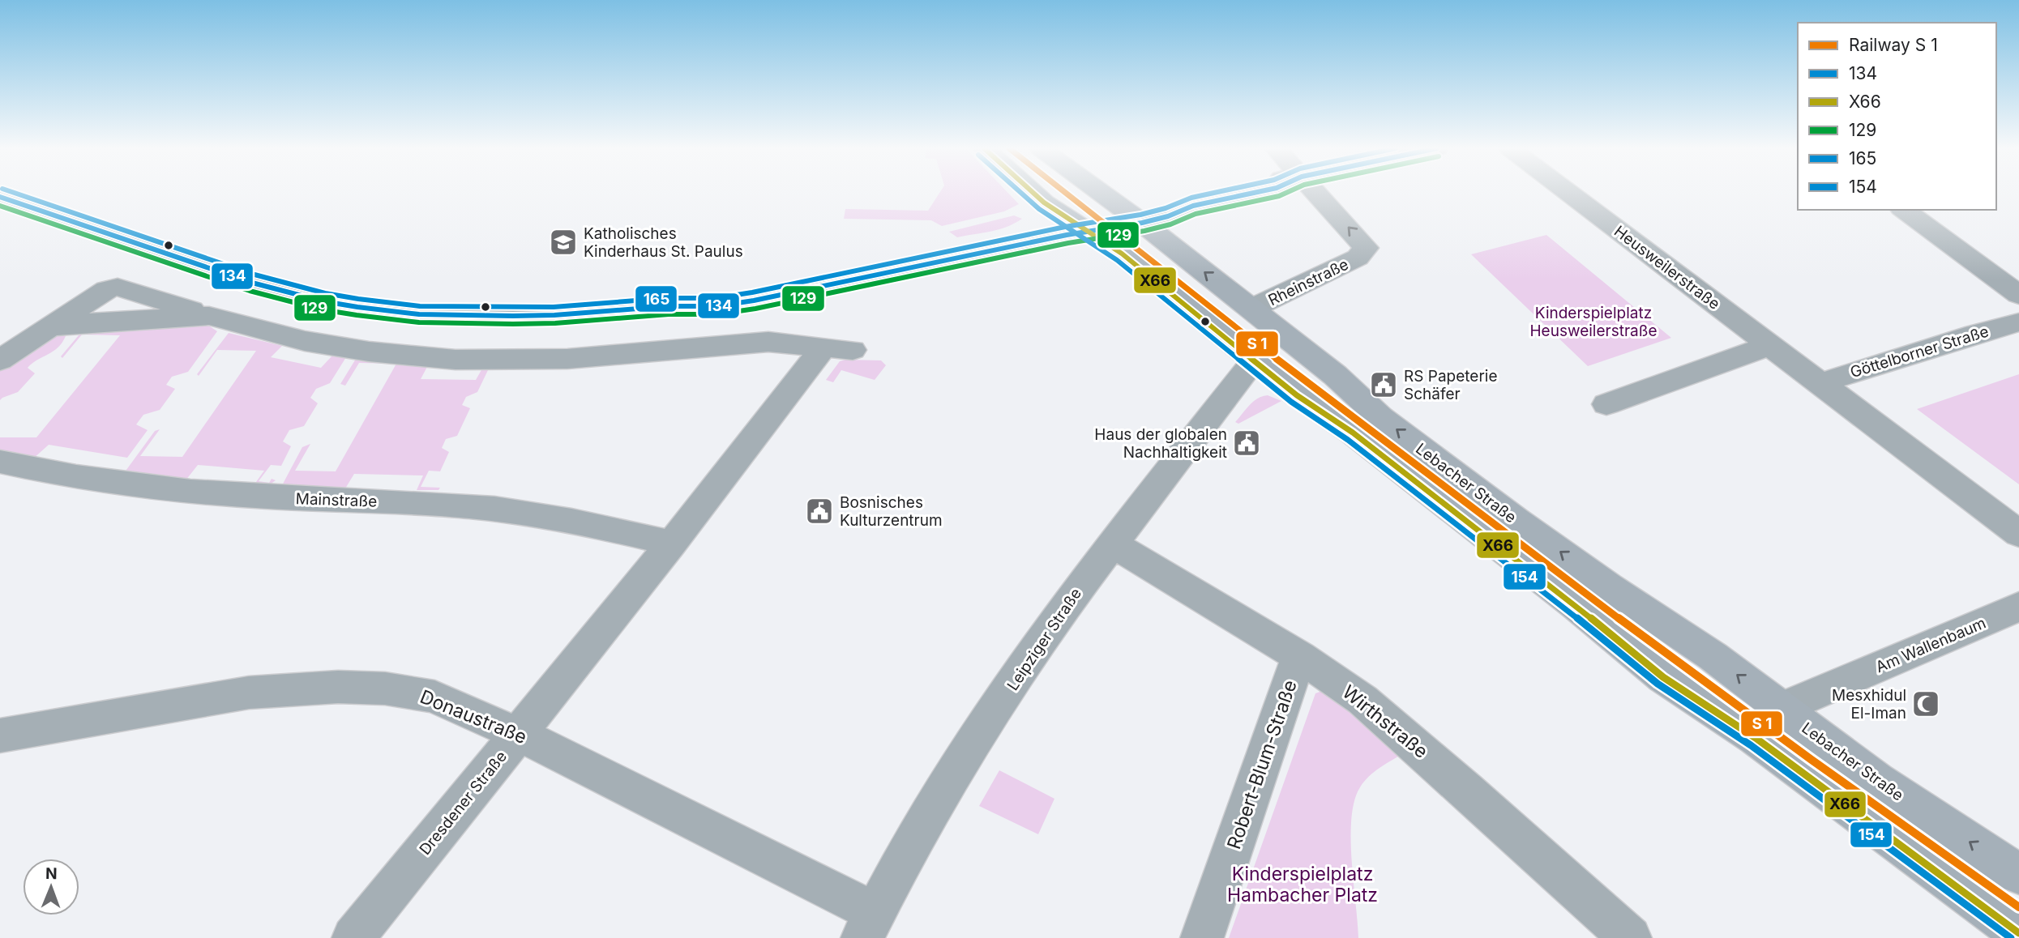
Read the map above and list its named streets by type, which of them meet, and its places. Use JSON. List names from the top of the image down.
{
  "streets": {
    "main road": ["Lebacher Straße"],
    "street": [
      "Heusweilerstraße",
      "Rheinstraße",
      "Göttelborner Straße",
      "Mainstraße",
      "Leipziger Straße",
      "Am Wallenbaum",
      "Donaustraße",
      "Wirthstraße",
      "Robert-Blum-Straße",
      "Dresdener Straße"
    ]
  },
  "crossings": [
    ["Heusweilerstraße", "Göttelborner Straße"],
    ["Rheinstraße", "Lebacher Straße"],
    ["Lebacher Straße", "Leipziger Straße"],
    ["Lebacher Straße", "Am Wallenbaum"],
    ["Mainstraße", "Dresdener Straße"],
    ["Leipziger Straße", "Donaustraße"],
    ["Leipziger Straße", "Wirthstraße"],
    ["Donaustraße", "Dresdener Straße"],
    ["Wirthstraße", "Robert-Blum-Straße"]
  ],
  "parks": ["Kinderspielplatz Heusweilerstraße", "Kinderspielplatz Hambacher Platz"],
  "places": {
    "school or university": ["Katholisches Kinderhaus St. Paulus"],
    "public building": ["RS Papeterie Schäfer", "Haus der globalen Nachhaltigkeit", "Bosnisches Kulturzentrum"],
    "mosque": ["Mesxhidul El-Iman"]
  },
  "lines": [
    "transit line 134",
    "transit line X66",
    "transit line 129",
    "transit line 165",
    "transit line 154"
  ],
  "legend": [
    "Railway S 1",
    "134",
    "X66",
    "129",
    "165",
    "154"
  ],
  "north": "top"
}
